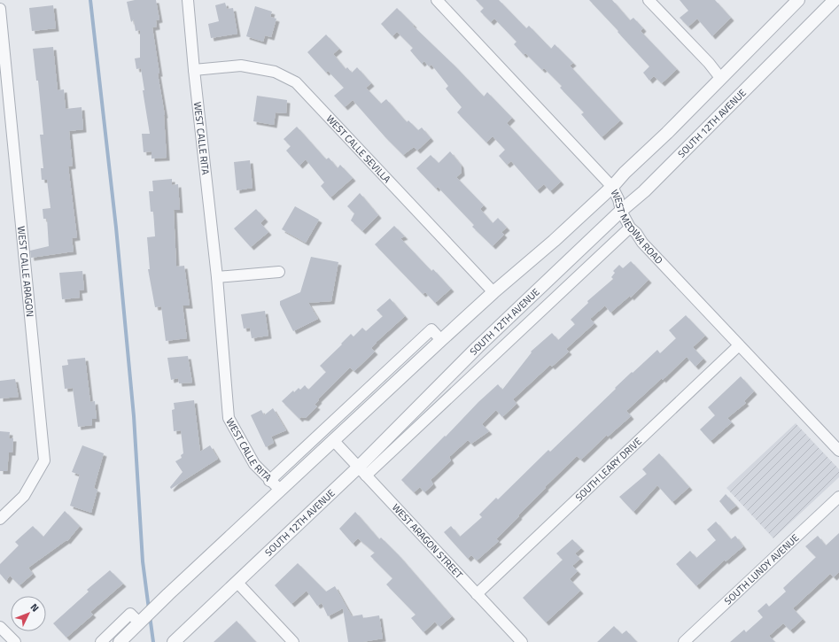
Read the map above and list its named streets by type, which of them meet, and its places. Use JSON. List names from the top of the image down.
{
  "streets": {
    "street": [
      "SOUTH 12TH AVENUE",
      "WEST CALLE RITA",
      "WEST CALLE SEVILLA",
      "WEST MEDINA ROAD",
      "WEST CALLE ARAGON",
      "SOUTH LEARY DRIVE",
      "WEST ARAGON STREET",
      "SOUTH LUNDY AVENUE"
    ]
  },
  "crossings": [
    ["SOUTH 12TH AVENUE", "WEST MEDINA ROAD"],
    ["SOUTH 12TH AVENUE", "WEST ARAGON STREET"],
    ["WEST CALLE RITA", "WEST CALLE SEVILLA"],
    ["WEST MEDINA ROAD", "SOUTH LEARY DRIVE"],
    ["SOUTH LEARY DRIVE", "WEST ARAGON STREET"]
  ],
  "north": "top right"
}
